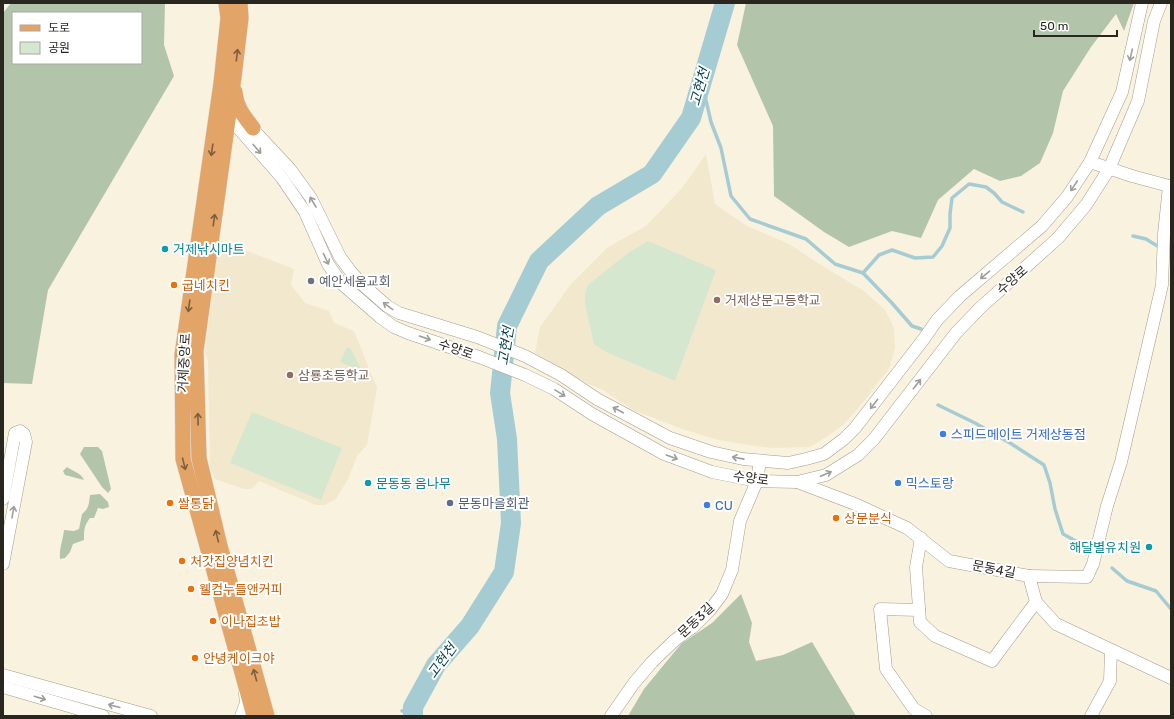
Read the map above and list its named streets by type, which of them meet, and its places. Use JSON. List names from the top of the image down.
{
  "streets": {
    "main road": ["거제중앙로"],
    "street": ["수양로", "문동4길", "문동3길"]
  },
  "crossings": [
    ["수양로", "거제중앙로"],
    ["수양로", "문동4길"],
    ["수양로", "문동3길"]
  ],
  "water": ["고현천"],
  "places": [
    "거제낚시마트",
    "예안세움교회",
    "굽네치킨",
    "거제상문고등학교",
    "삼룡초등학교",
    "스피드메이트 거제상동점",
    "문동동 음나무",
    "믹스토랑",
    "쌀통닭",
    "문동마을회관",
    "CU",
    "상문분식",
    "해달별유치원",
    "처갓집양념치킨",
    "웰컴누들앤커피",
    "이나집초밥",
    "안녕케이크야"
  ],
  "legend": ["도로", "공원"],
  "scale_bar": "50 m"
}
